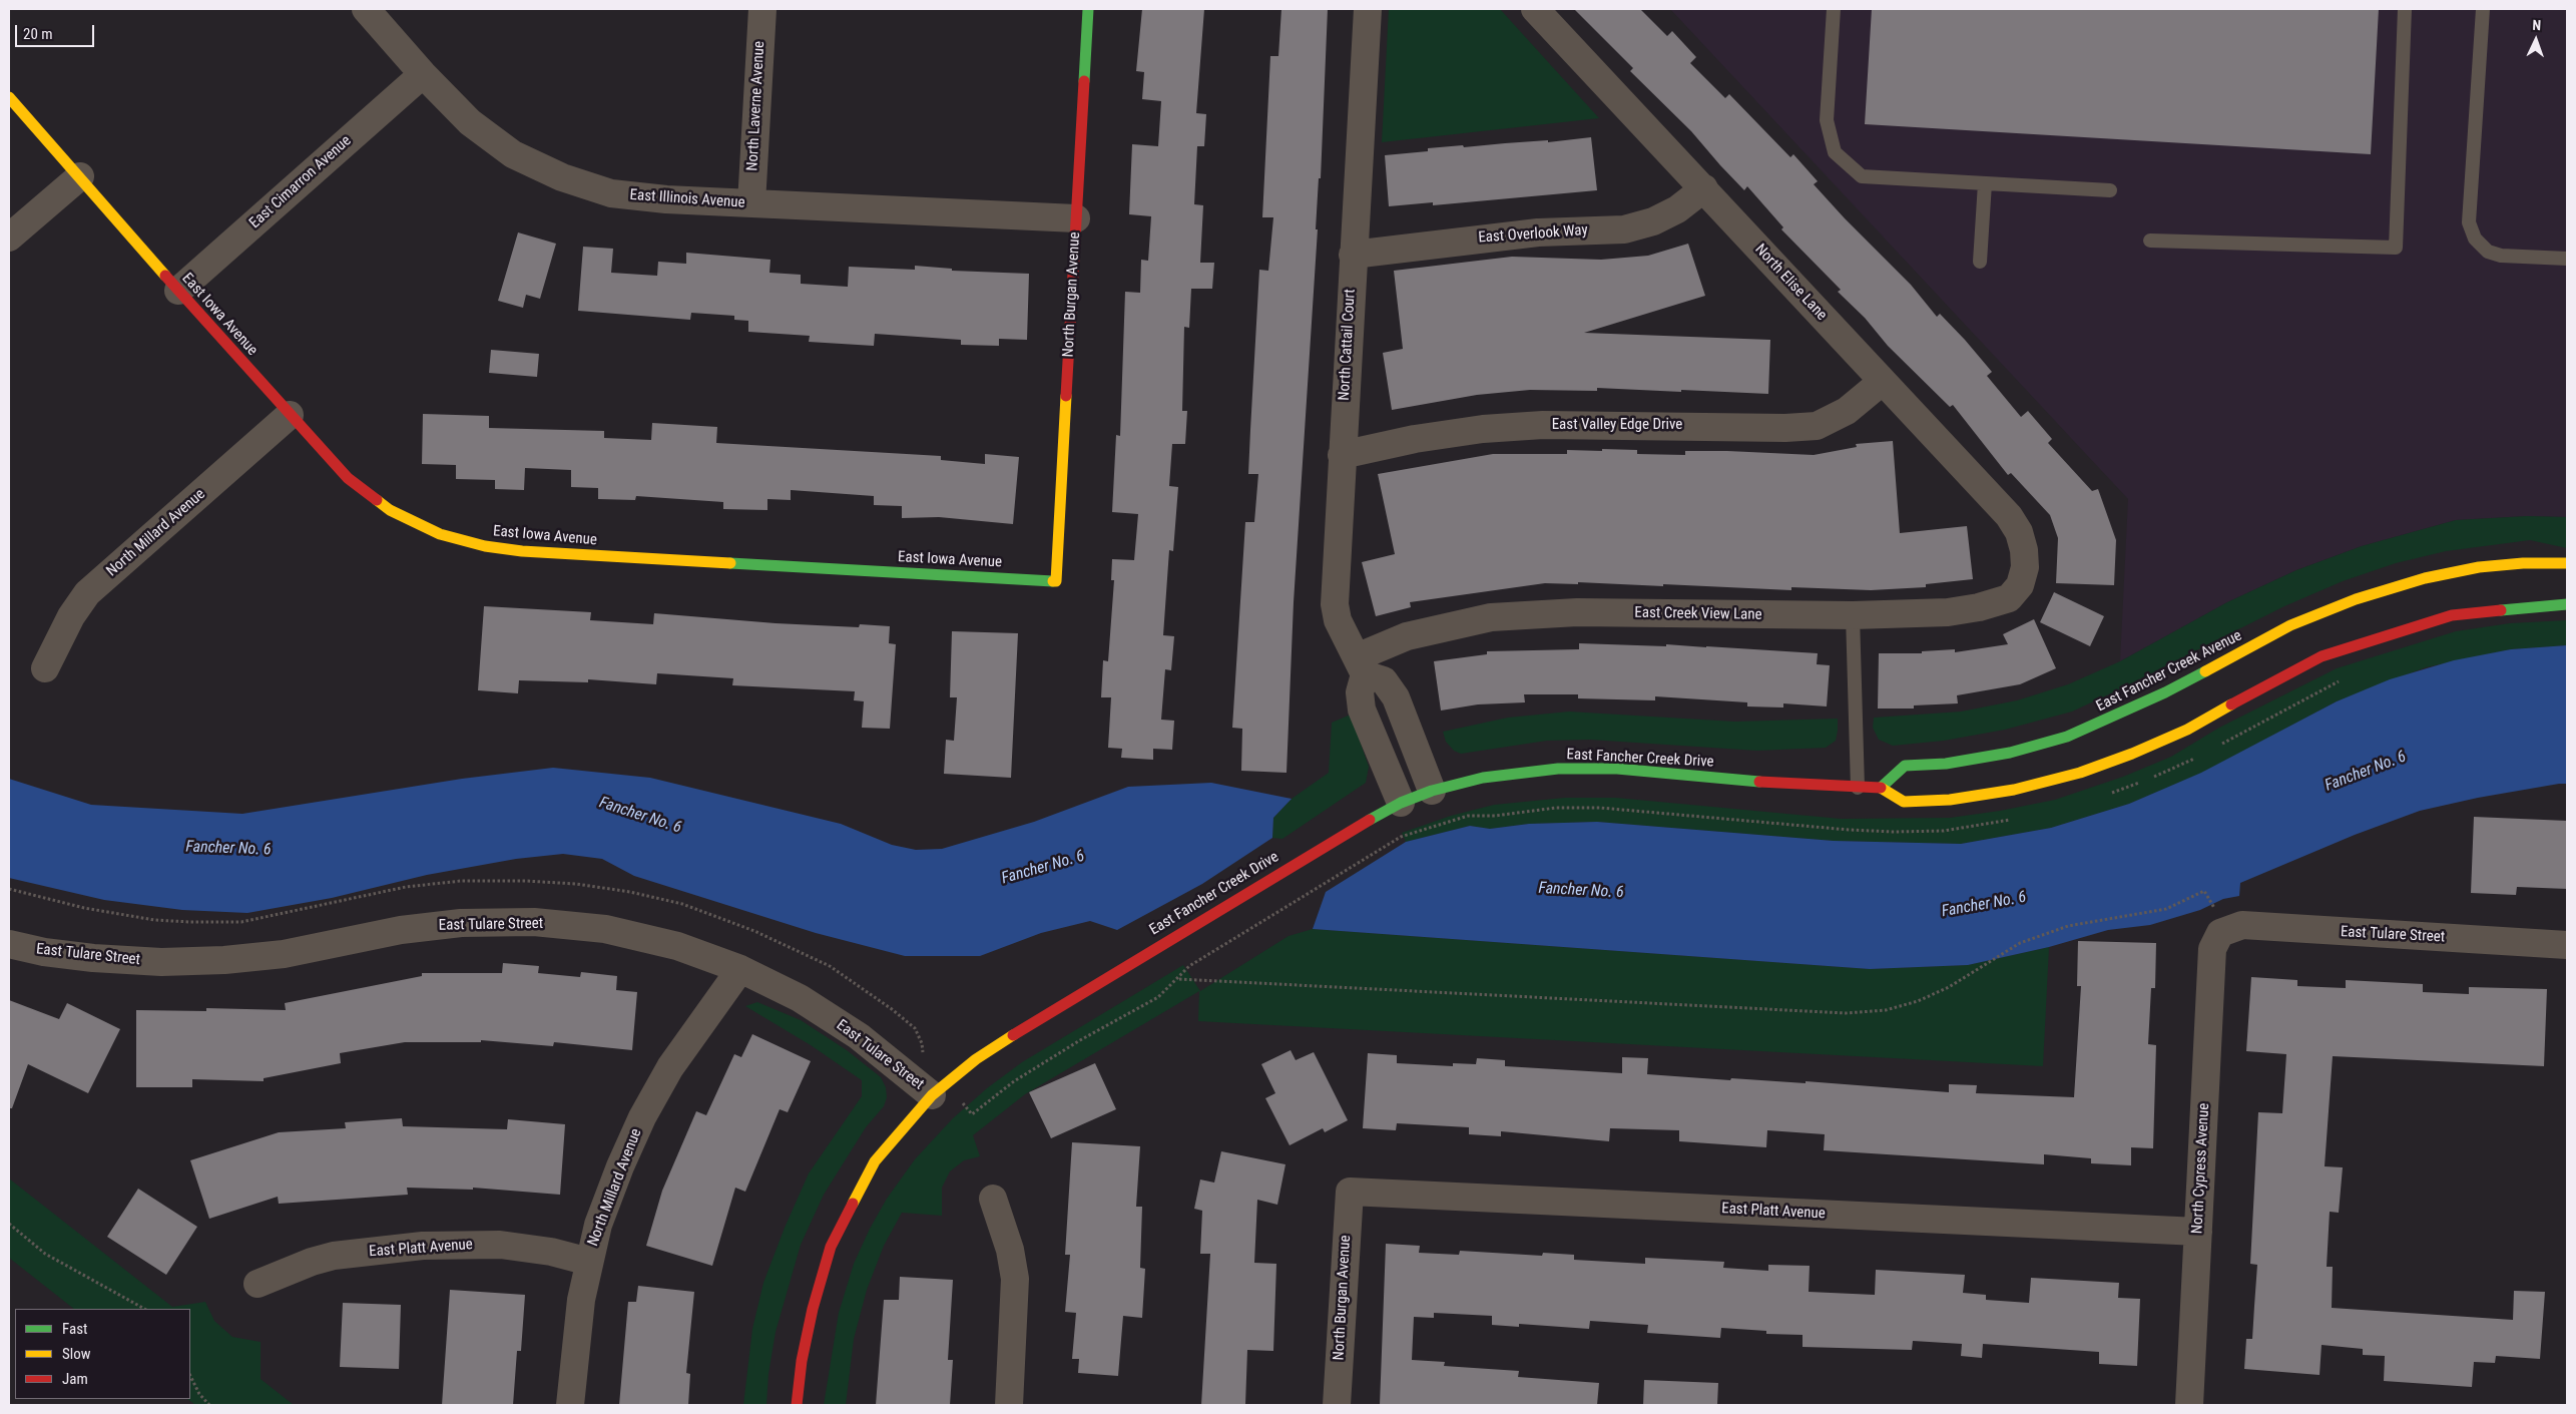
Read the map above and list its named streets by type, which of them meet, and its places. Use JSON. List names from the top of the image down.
{
  "streets": {
    "street": [
      "North Laverne Avenue",
      "East Cimarron Avenue",
      "East Illinois Avenue",
      "East Overlook Way",
      "North Elise Lane",
      "North Burgan Avenue",
      "East Iowa Avenue",
      "North Cattail Court",
      "East Valley Edge Drive",
      "North Millard Avenue",
      "East Creek View Lane",
      "East Fancher Creek Avenue",
      "East Fancher Creek Drive",
      "East Tulare Street",
      "North Cypress Avenue",
      "East Platt Avenue"
    ]
  },
  "crossings": [
    ["North Laverne Avenue", "East Illinois Avenue"],
    ["East Cimarron Avenue", "East Illinois Avenue"],
    ["East Cimarron Avenue", "East Iowa Avenue"],
    ["East Illinois Avenue", "North Burgan Avenue"],
    ["East Overlook Way", "North Elise Lane"],
    ["East Overlook Way", "North Cattail Court"],
    ["North Elise Lane", "East Valley Edge Drive"],
    ["North Elise Lane", "East Creek View Lane"],
    ["North Burgan Avenue", "East Iowa Avenue"],
    ["North Burgan Avenue", "East Platt Avenue"],
    ["East Iowa Avenue", "North Millard Avenue"],
    ["North Cattail Court", "East Valley Edge Drive"],
    ["North Cattail Court", "East Creek View Lane"],
    ["North Millard Avenue", "East Tulare Street"],
    ["North Millard Avenue", "East Platt Avenue"],
    ["East Fancher Creek Avenue", "East Fancher Creek Drive"],
    ["East Fancher Creek Drive", "East Tulare Street"],
    ["East Tulare Street", "North Cypress Avenue"],
    ["North Cypress Avenue", "East Platt Avenue"]
  ],
  "water": ["Fancher No. 6"],
  "legend": ["Fast", "Slow", "Jam"],
  "scale_bar": "20 m",
  "north": "top"
}
